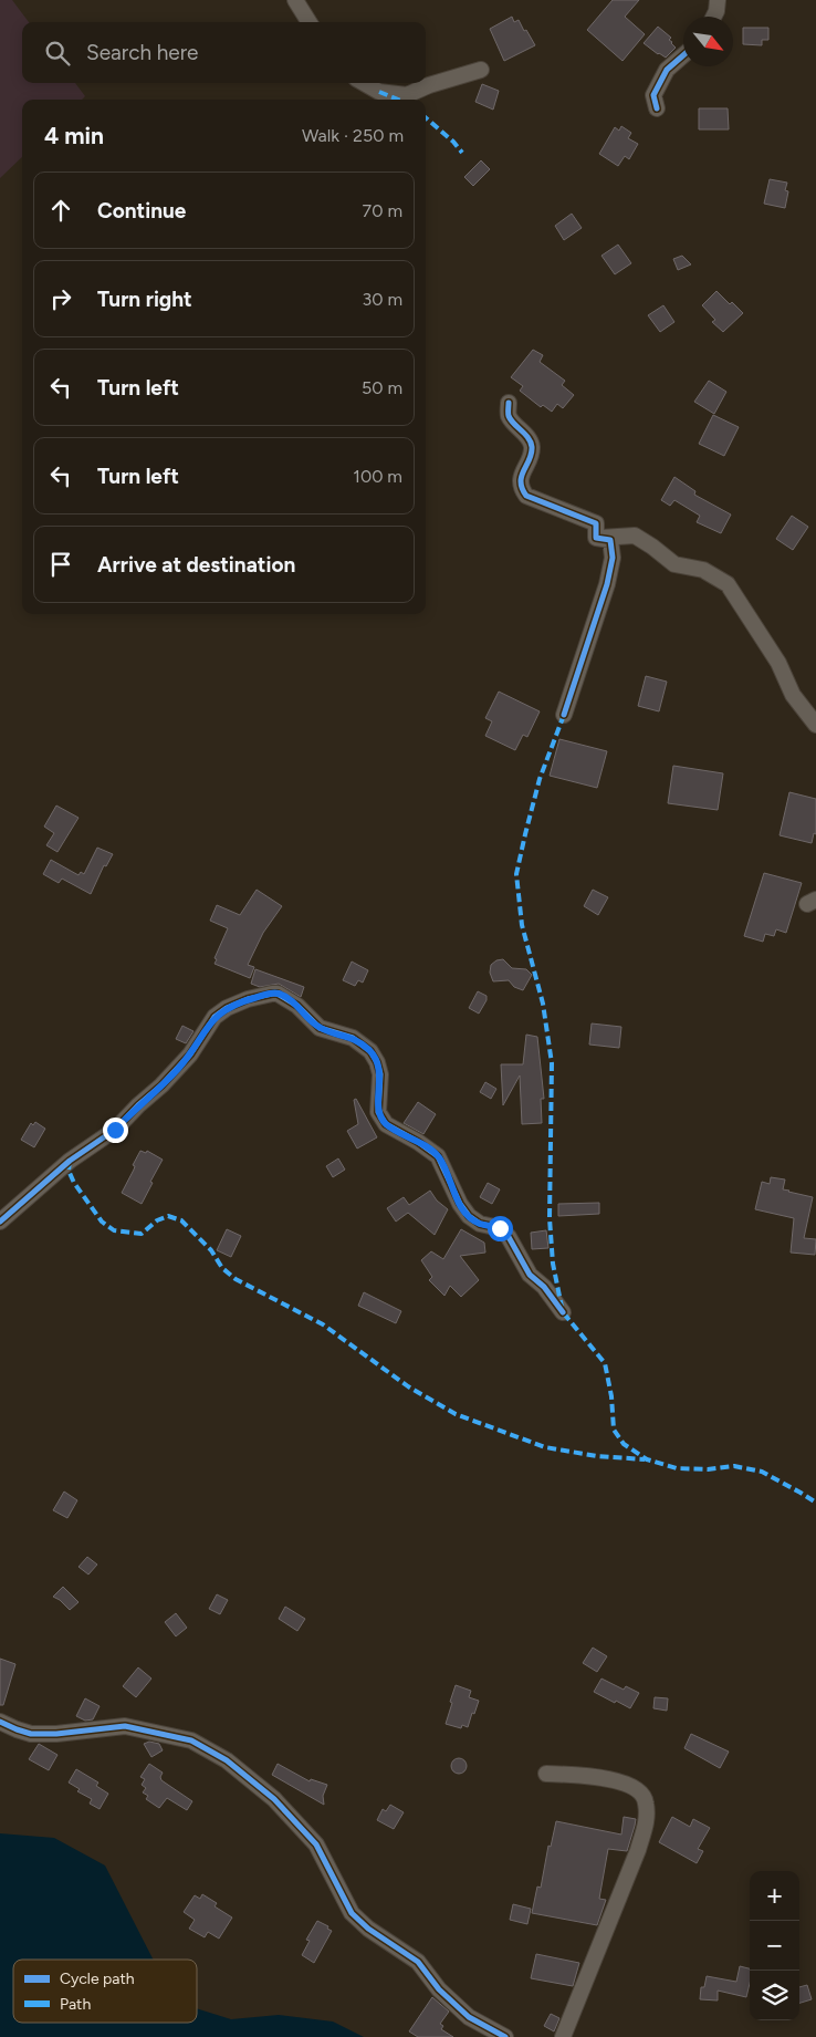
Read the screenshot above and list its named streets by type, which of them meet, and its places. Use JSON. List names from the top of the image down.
{
  "legend": ["Cycle path", "Path"],
  "north": "bottom right",
  "page": {
    "search": "Search here",
    "heading": ["4 min", "Walk · 250 m"],
    "list": [
      ["Continue", "70 m"],
      ["Turn right", "30 m"],
      ["Turn left", "50 m"],
      ["Turn left", "100 m"],
      "Arrive at destination"
    ],
    "map_buttons": ["+", "−"]
  }
}
